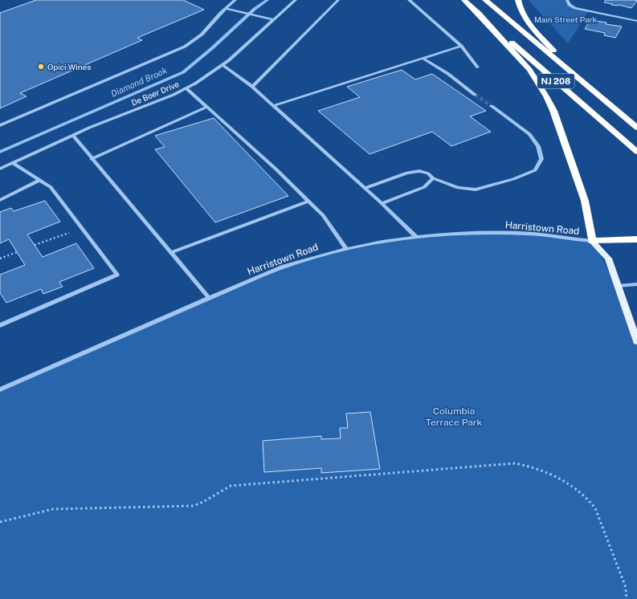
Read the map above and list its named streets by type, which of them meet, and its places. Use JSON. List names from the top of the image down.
{
  "streets": {
    "highway": ["NJ 208"],
    "street": ["De Boer Drive", "Harristown Road"]
  },
  "water": ["Diamond Brook"],
  "parks": ["Main Street Park", "Columbia Terrace Park"],
  "places": ["Opici Wines"]
}
